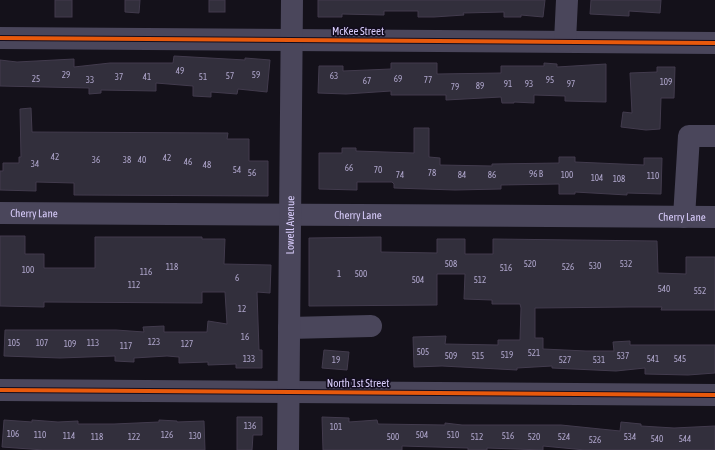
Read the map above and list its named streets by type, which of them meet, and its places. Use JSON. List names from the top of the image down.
{
  "streets": {
    "street": [
      "McKee Street",
      "Cherry Lane",
      "Lowell Avenue",
      "North 1st Street"
    ]
  },
  "crossings": [
    ["McKee Street", "Lowell Avenue"],
    ["Cherry Lane", "Lowell Avenue"],
    ["Lowell Avenue", "North 1st Street"]
  ],
  "house_numbers": [
    "49",
    "29",
    "59",
    "57",
    "63",
    "37",
    "41",
    "51",
    "25",
    "69",
    "33",
    "77",
    "95",
    "67",
    "109",
    "91",
    "93",
    "97",
    "89",
    "79",
    "42",
    "42",
    "36",
    "38",
    "40",
    "46",
    "34",
    "48",
    "66",
    "54",
    "70",
    "56",
    "78",
    "96 B",
    "74",
    "84",
    "86",
    "100",
    "110",
    "104",
    "108",
    "508",
    "520",
    "532",
    "530",
    "118",
    "526",
    "516",
    "100",
    "116",
    "1",
    "500",
    "6",
    "504",
    "512",
    "112",
    "540",
    "552",
    "12",
    "16",
    "123",
    "105",
    "107",
    "113",
    "109",
    "127",
    "117",
    "505",
    "521",
    "519",
    "509",
    "515",
    "537",
    "133",
    "541",
    "545",
    "19",
    "527",
    "531",
    "136",
    "101",
    "106",
    "110",
    "126",
    "504",
    "510",
    "114",
    "130",
    "516",
    "118",
    "122",
    "500",
    "512",
    "520",
    "524",
    "534",
    "540",
    "544",
    "526"
  ]
}
